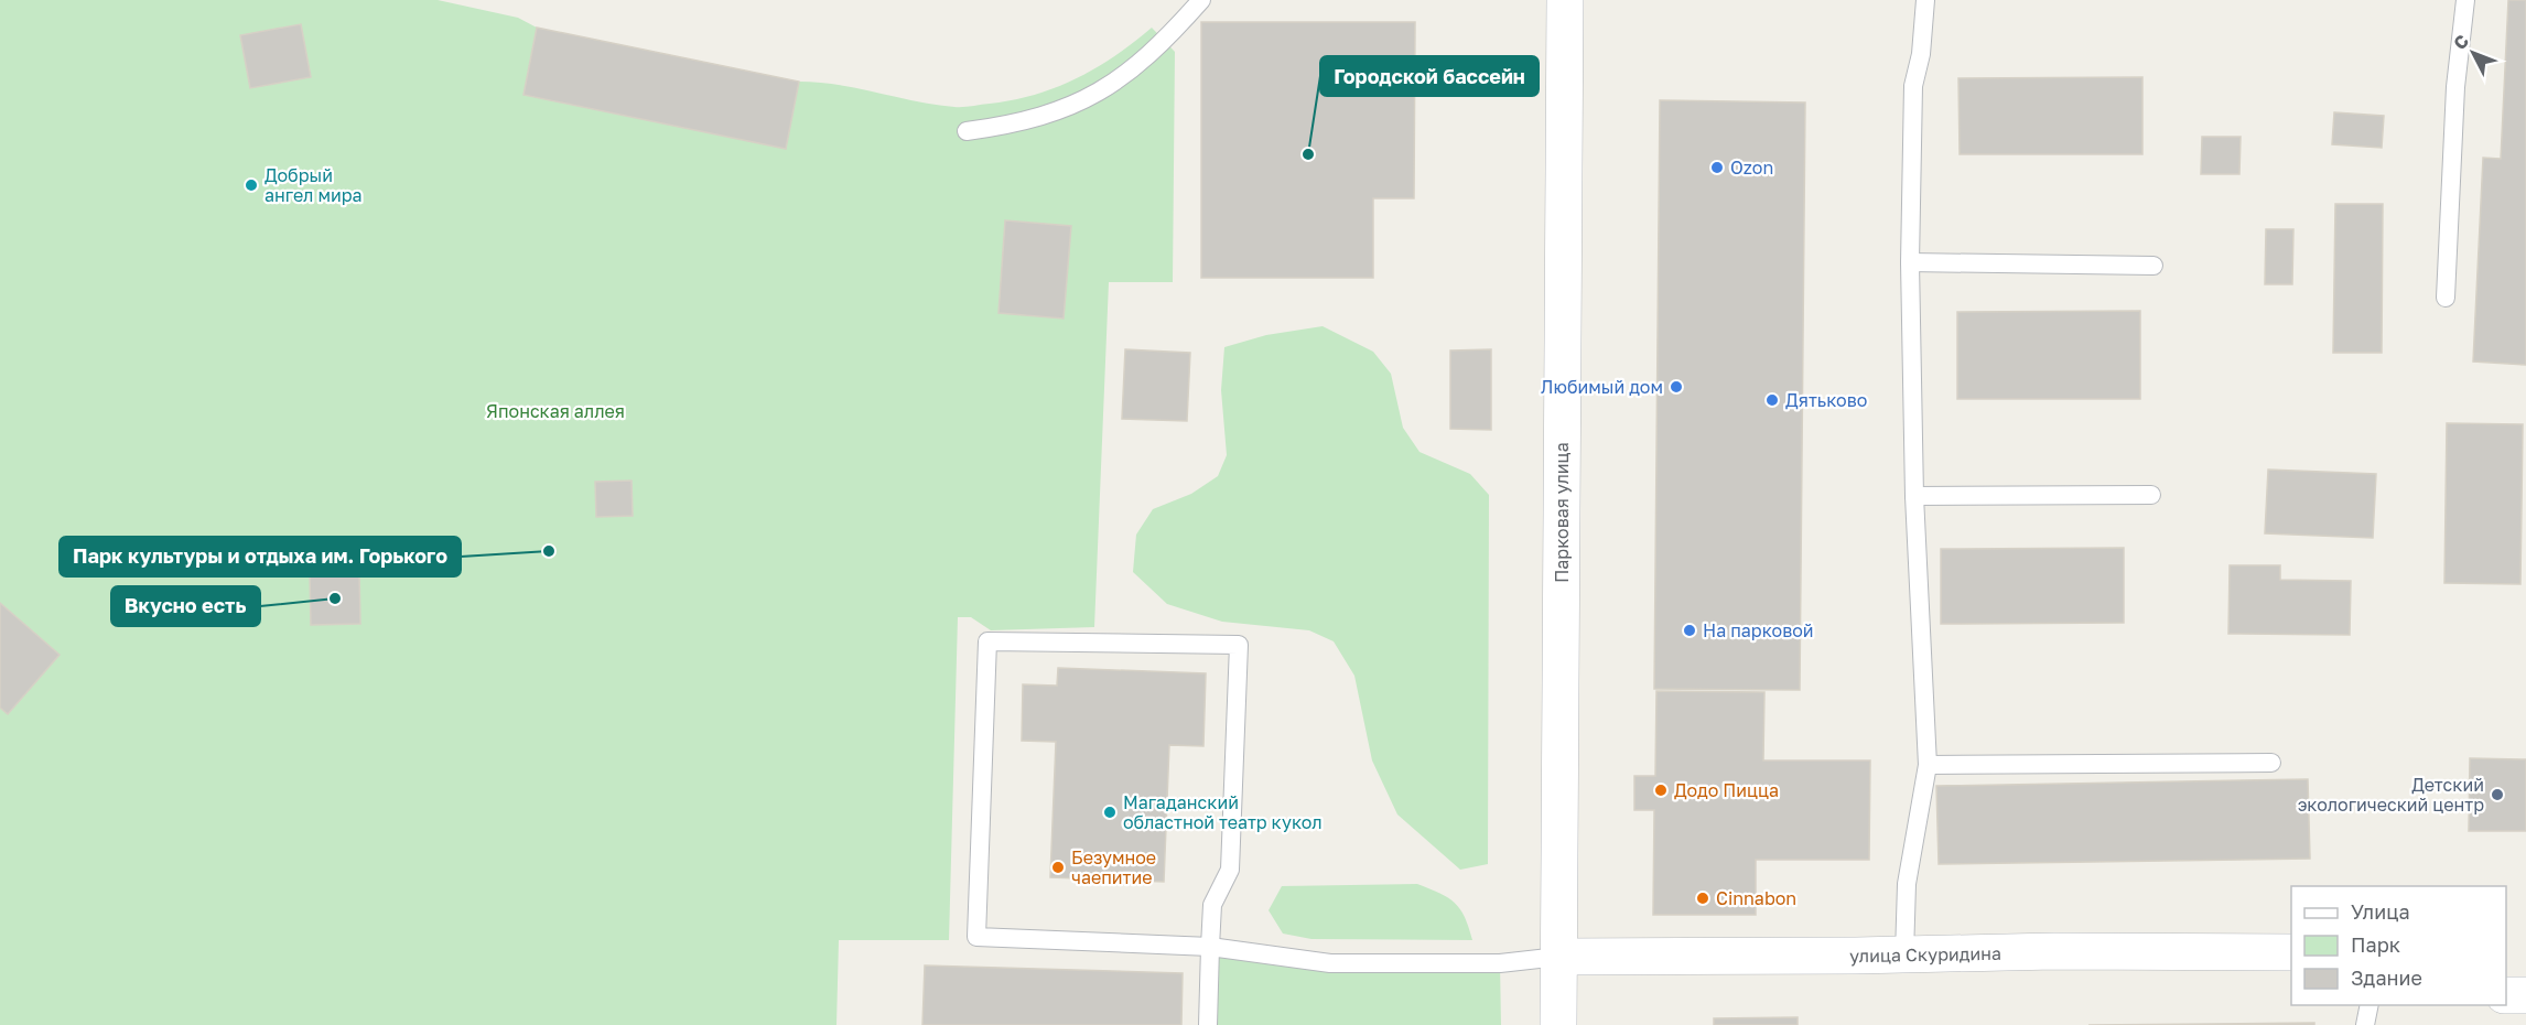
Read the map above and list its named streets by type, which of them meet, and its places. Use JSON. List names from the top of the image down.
{
  "streets": {
    "street": ["Парковая улица", "улица Скуридина"]
  },
  "crossings": [
    ["Парковая улица", "улица Скуридина"]
  ],
  "parks": ["Японская аллея"],
  "places": [
    "Городской бассейн",
    "Ozon",
    "Добрый ангел мира",
    "Любимый дом",
    "Дятьково",
    "Парк культуры и отдыха им. Горького",
    "Вкусно есть",
    "На парковой",
    "Додо Пицца",
    "Детский экологический центр",
    "Магаданский областной театр кукол",
    "Безумное чаепитие",
    "Cinnabon"
  ],
  "legend": ["Улица", "Парк", "Здание"],
  "north": "top left"
}
